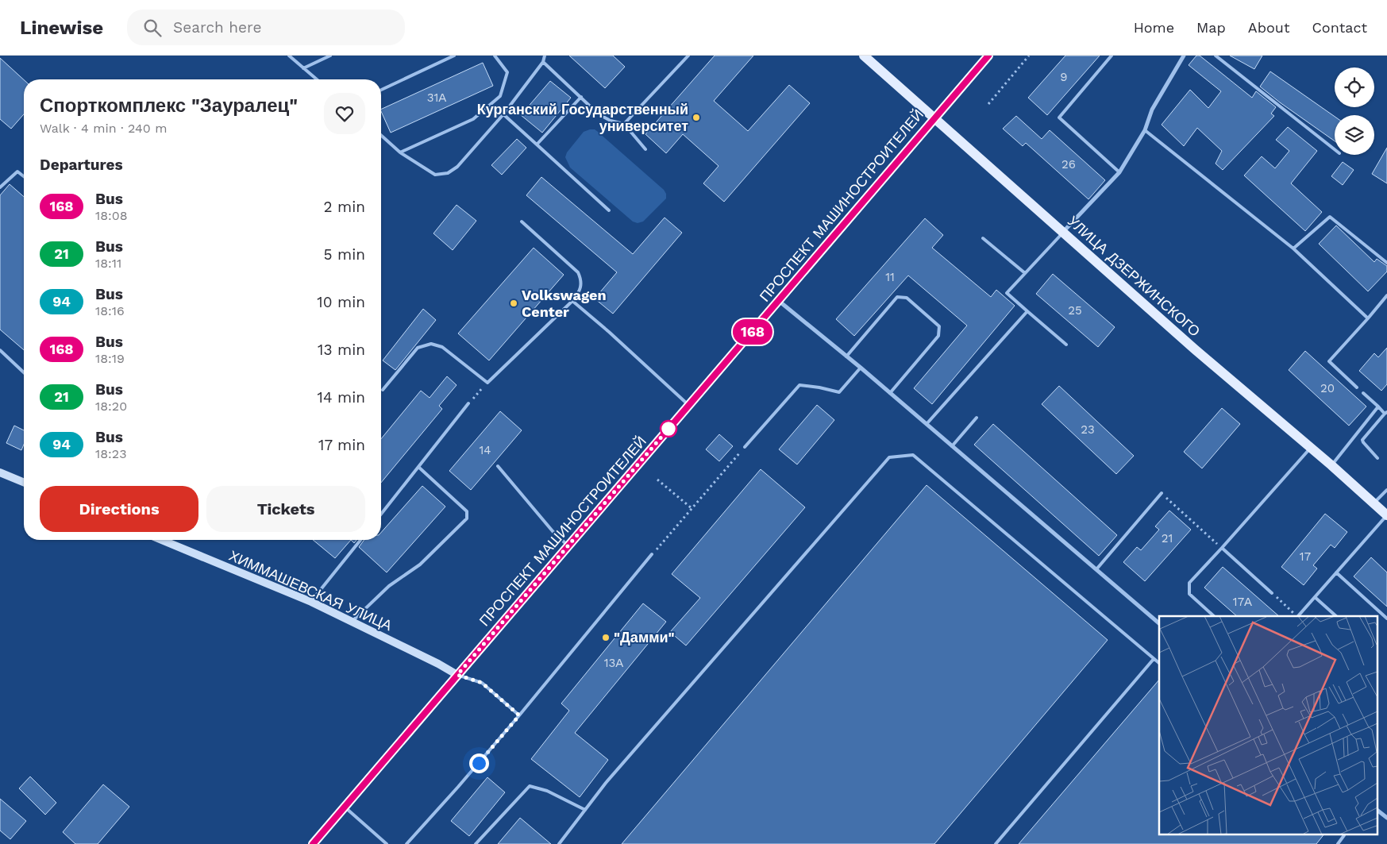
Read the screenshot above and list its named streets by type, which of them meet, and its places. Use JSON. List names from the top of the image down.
{
  "streets": {
    "main road": ["ПРОСПЕКТ МАШИНОСТРОИТЕЛЕЙ", "УЛИЦА ДЗЕРЖИНСКОГО"],
    "street": ["ХИММАШЕВСКАЯ УЛИЦА"]
  },
  "crossings": [
    ["ПРОСПЕКТ МАШИНОСТРОИТЕЛЕЙ", "УЛИЦА ДЗЕРЖИНСКОГО"],
    ["ПРОСПЕКТ МАШИНОСТРОИТЕЛЕЙ", "ХИММАШЕВСКАЯ УЛИЦА"]
  ],
  "places": ["Курганский Государственный университет", "Volkswagen Center", "\"Дамми\""],
  "lines": ["bus line 168"],
  "house_numbers": [
    "9",
    "31А",
    "26",
    "11",
    "25",
    "20",
    "23",
    "14",
    "21",
    "17",
    "17А",
    "13А"
  ],
  "page": {
    "header": "Linewise",
    "search": "Search here",
    "nav": [
      "Home",
      "Map",
      "About",
      "Contact"
    ],
    "on_map": "168",
    "heading": [
      ["Спорткомплекс \"Зауралец\"", "Walk · 4 min · 240 m"],
      "Departures"
    ],
    "list": [
      {
        "mark": "168",
        "name": "Bus",
        "note": "18:08",
        "value": "2 min"
      },
      {
        "mark": "21",
        "name": "Bus",
        "note": "18:11",
        "value": "5 min"
      },
      {
        "mark": "94",
        "name": "Bus",
        "note": "18:16",
        "value": "10 min"
      },
      {
        "mark": "168",
        "name": "Bus",
        "note": "18:19",
        "value": "13 min"
      },
      {
        "mark": "21",
        "name": "Bus",
        "note": "18:20",
        "value": "14 min"
      },
      {
        "mark": "94",
        "name": "Bus",
        "note": "18:23",
        "value": "17 min"
      }
    ],
    "buttons": ["Directions", "Tickets"]
  }
}
